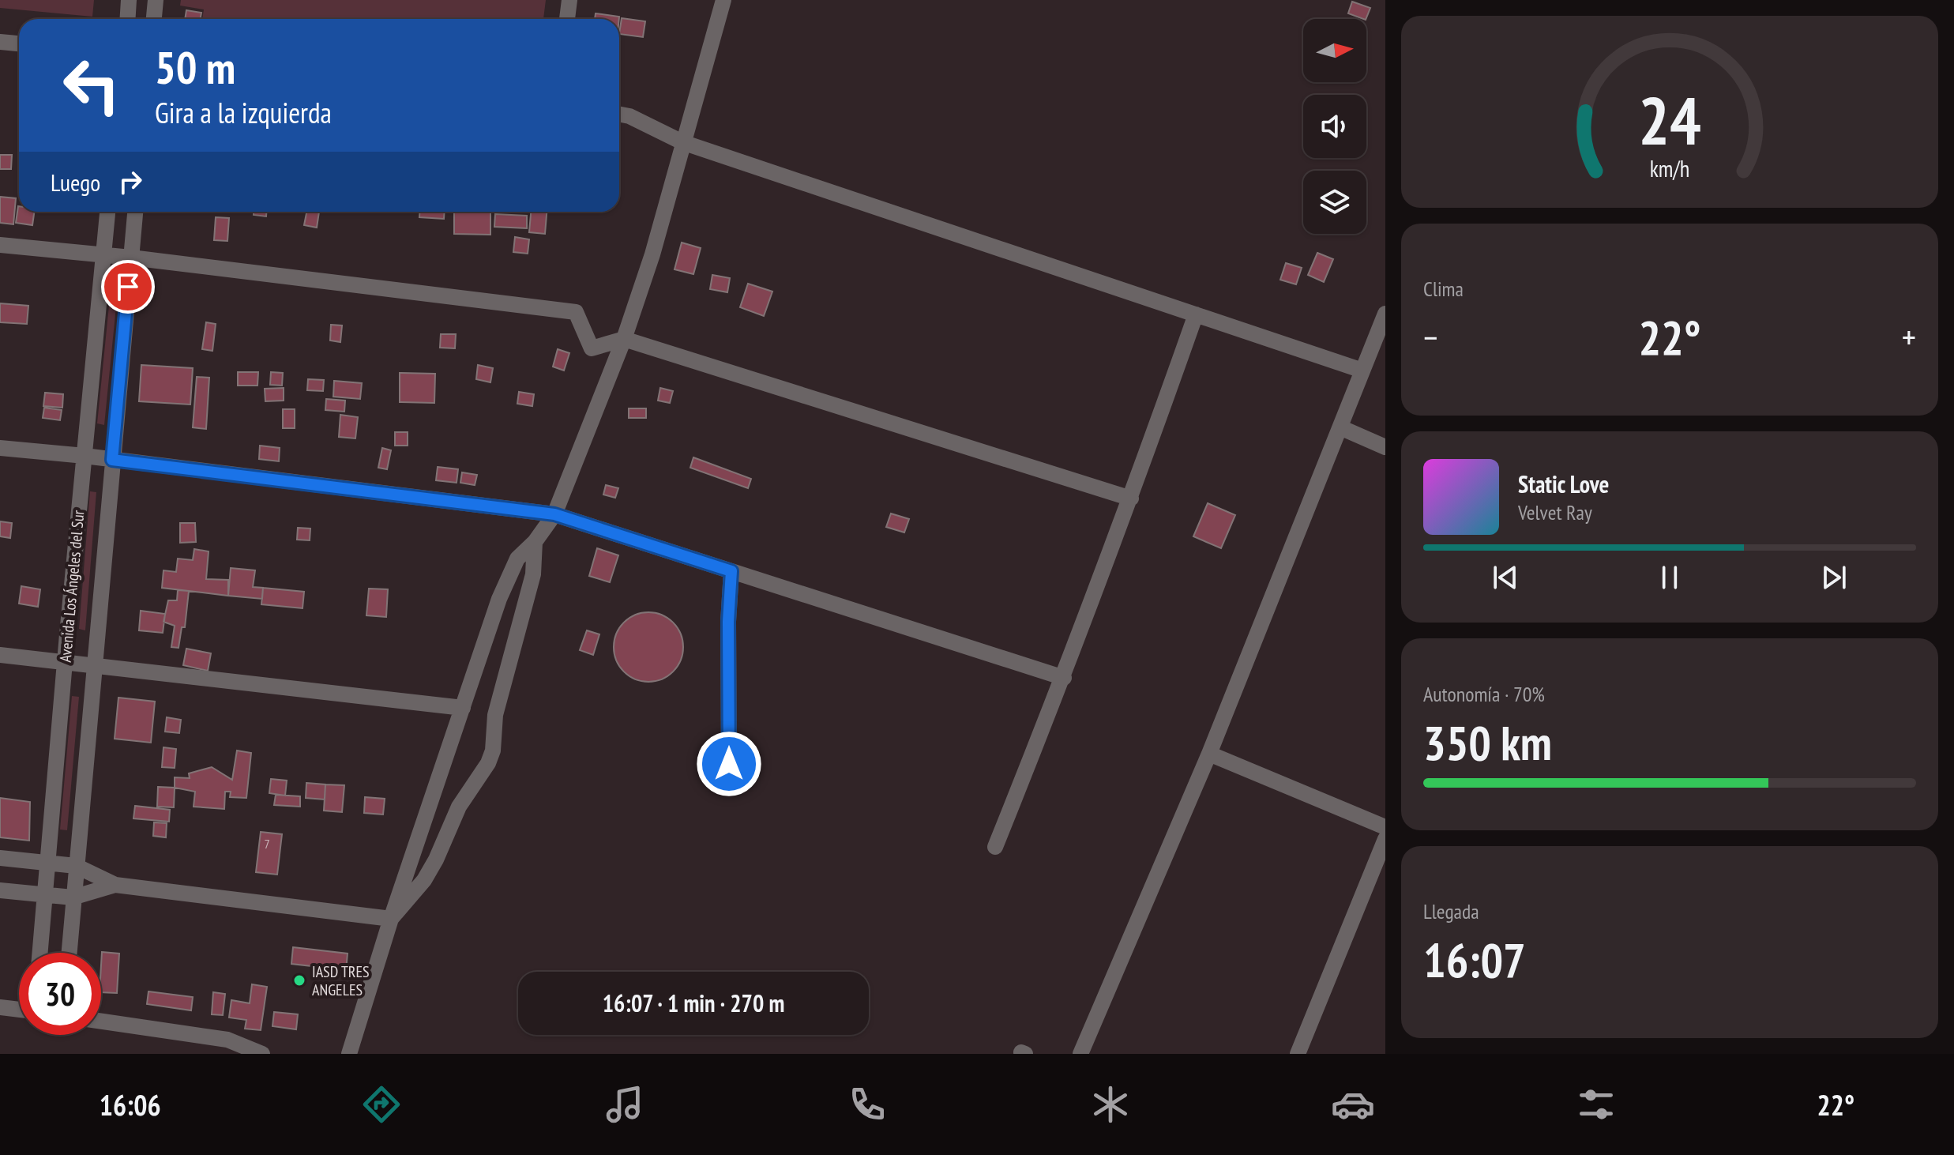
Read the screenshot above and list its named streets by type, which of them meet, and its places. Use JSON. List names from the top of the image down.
{
  "streets": {
    "street": ["Avenida Los Ángeles del Sur"]
  },
  "places": ["IASD TRES ANGELES"],
  "house_numbers": ["7"],
  "north": "right",
  "page": {
    "turn": ["50 m", "Gira a la izquierda"],
    "then": "Luego",
    "tile": [
      "Clima",
      ["Autonomía · 70%", "350 km"],
      ["Llegada", "16:07"]
    ],
    "heat": ["−", "22°", "+"],
    "song": ["Static Love", "Velvet Ray"],
    "limit": "30",
    "trip": "16:07 · 1 min · 270 m",
    "tabs": ["16:06", "22°"],
    "gauge": ["24", "km/h"]
  }
}
